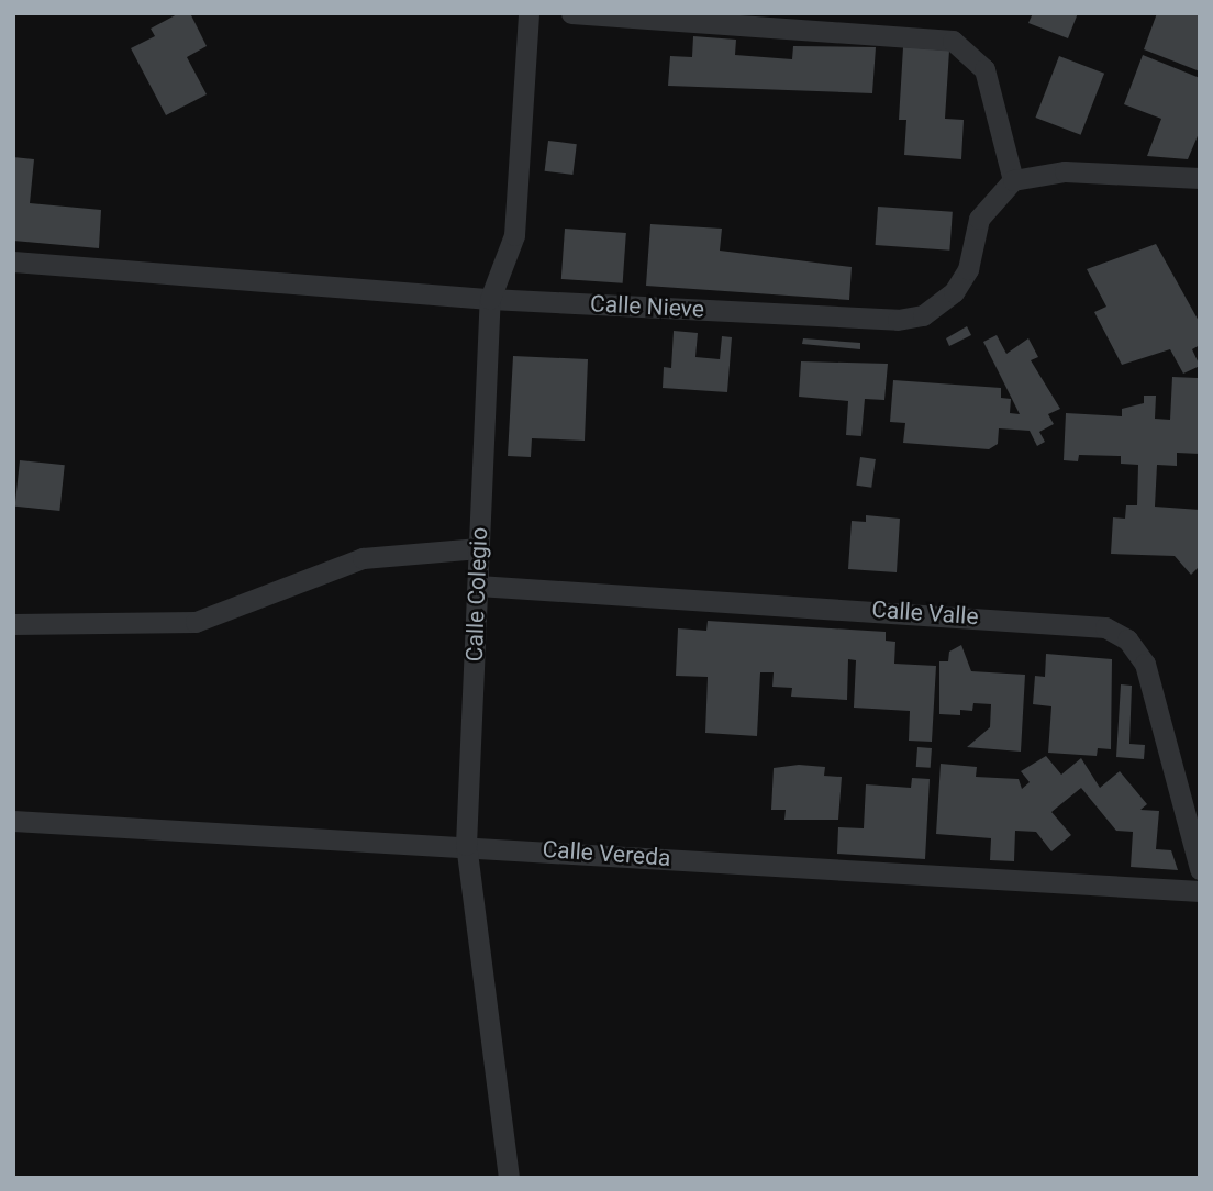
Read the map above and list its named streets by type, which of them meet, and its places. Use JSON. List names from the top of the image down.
{
  "streets": {
    "street": [
      "Calle Nieve",
      "Calle Colegio",
      "Calle Valle",
      "Calle Vereda"
    ]
  },
  "crossings": [
    ["Calle Nieve", "Calle Colegio"],
    ["Calle Colegio", "Calle Valle"],
    ["Calle Colegio", "Calle Vereda"]
  ]
}
